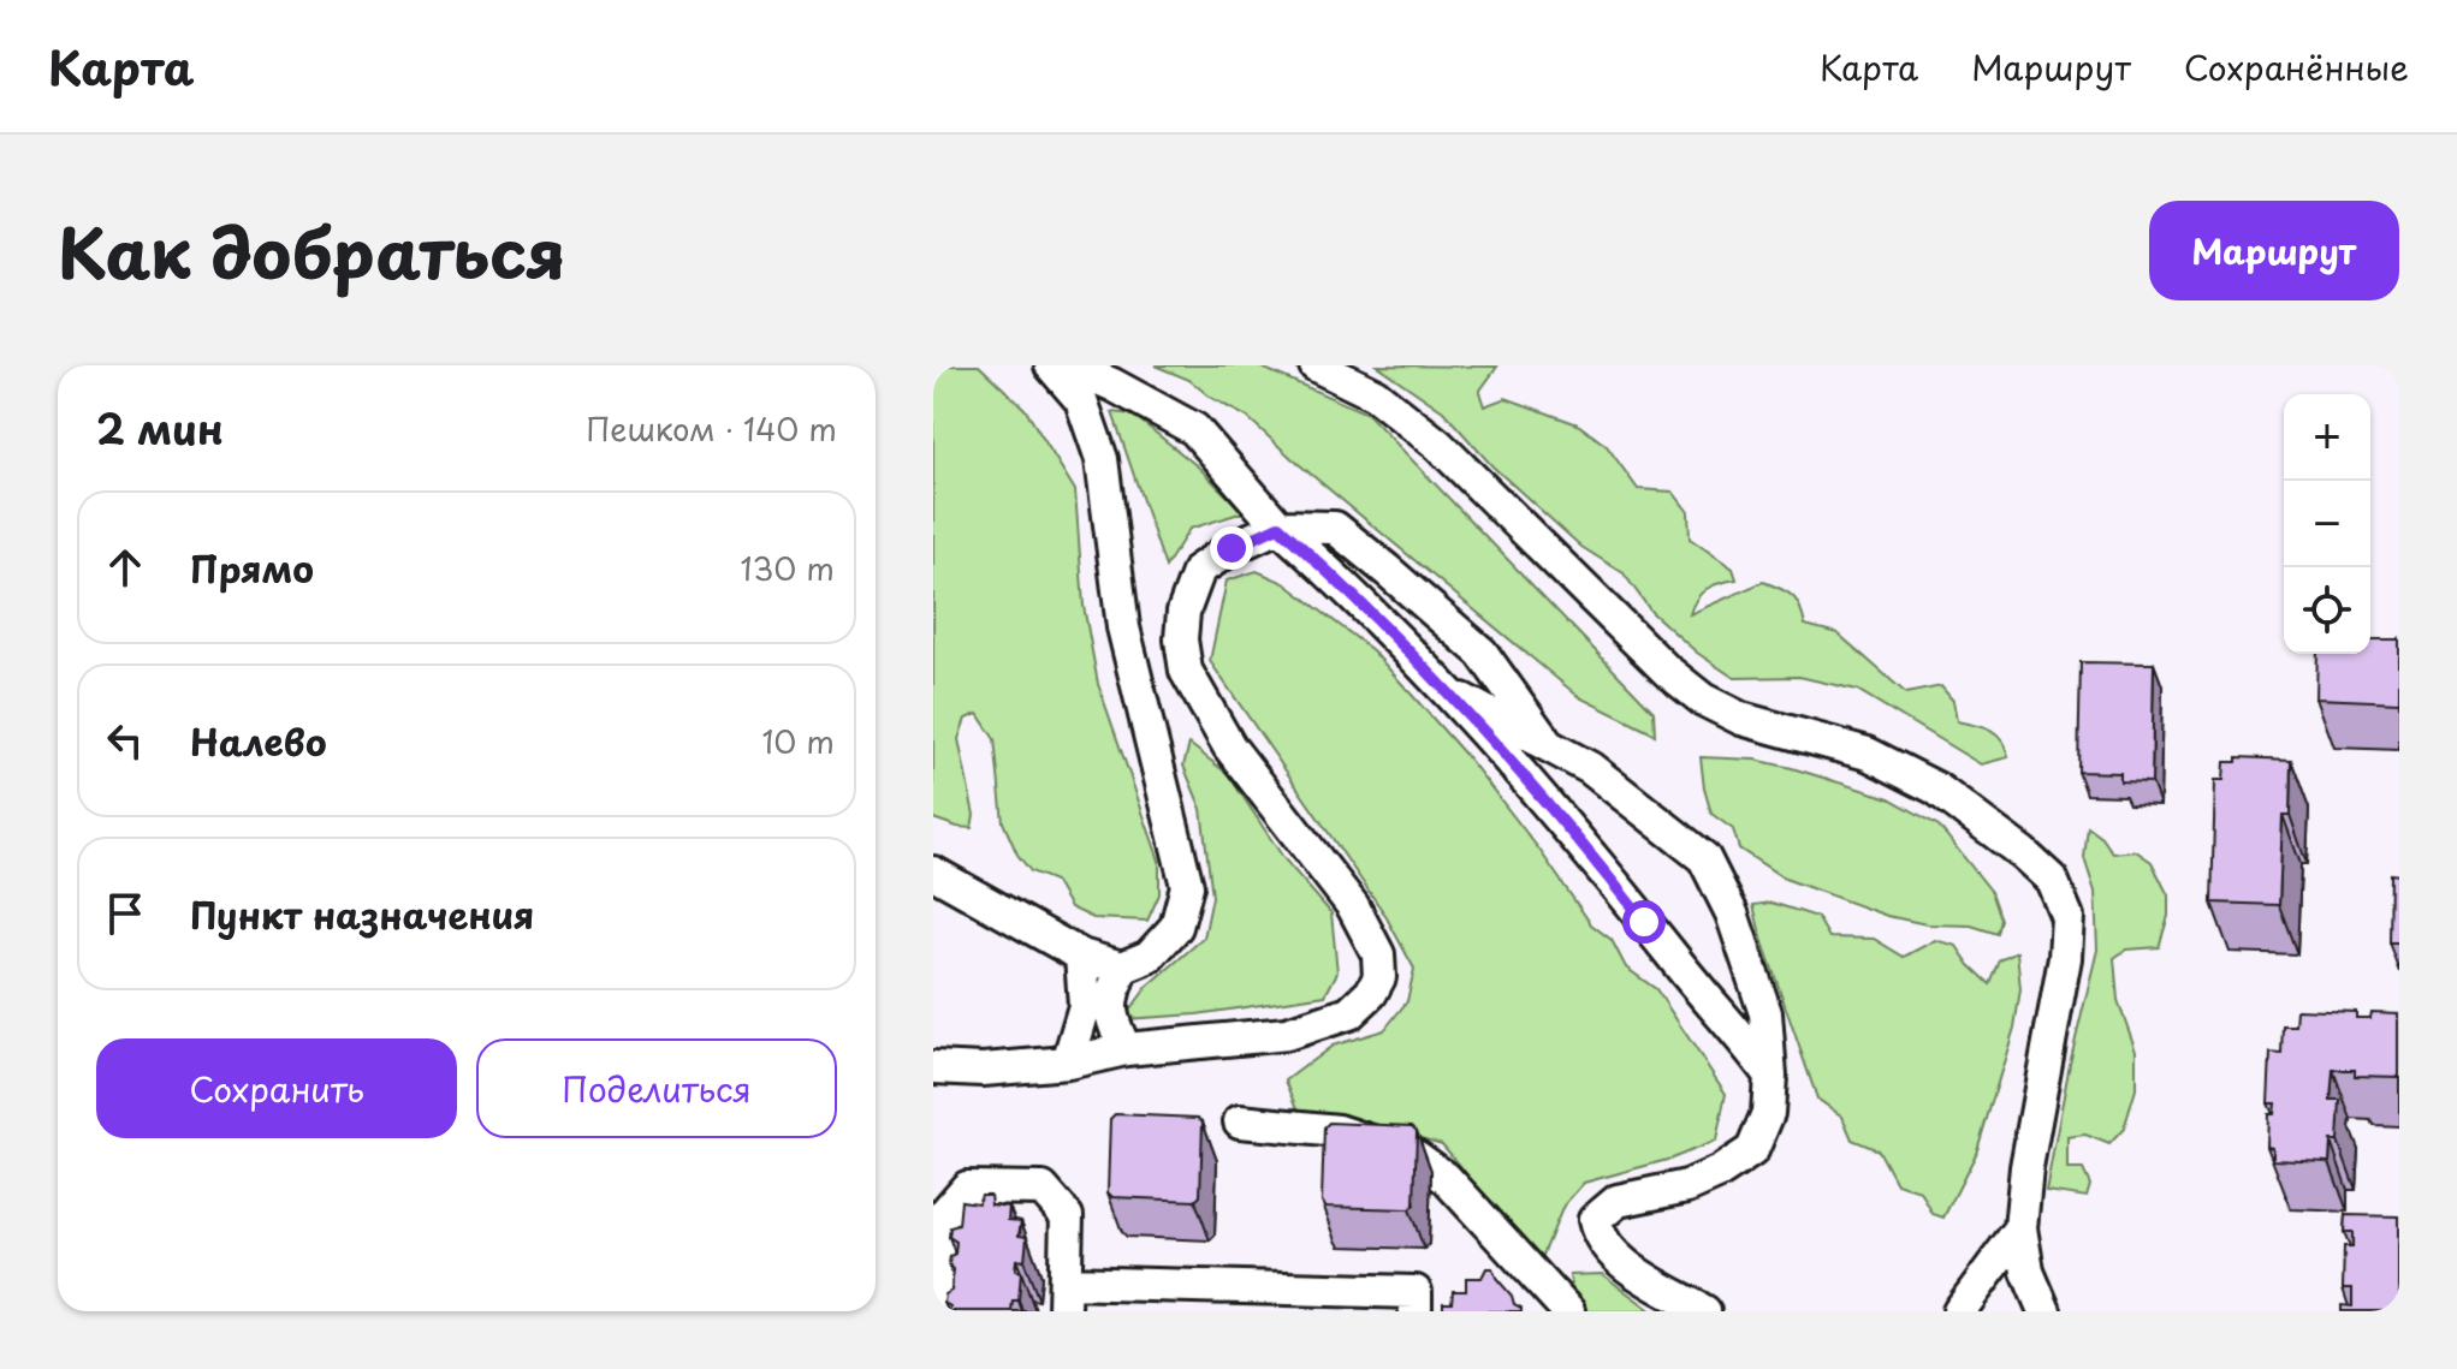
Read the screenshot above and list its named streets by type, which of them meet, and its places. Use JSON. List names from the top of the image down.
{
  "page": {
    "header": "Карта",
    "nav": ["Карта", "Маршрут", "Сохранённые"],
    "title": "Как добраться",
    "buttons": [
      "Маршрут",
      ["Сохранить", "Поделиться"]
    ],
    "heading": ["2 мин", "Пешком · 140 m"],
    "map_buttons": ["+", "−"],
    "list": [
      ["Прямо", "130 m"],
      ["Налево", "10 m"],
      "Пункт назначения"
    ]
  }
}
